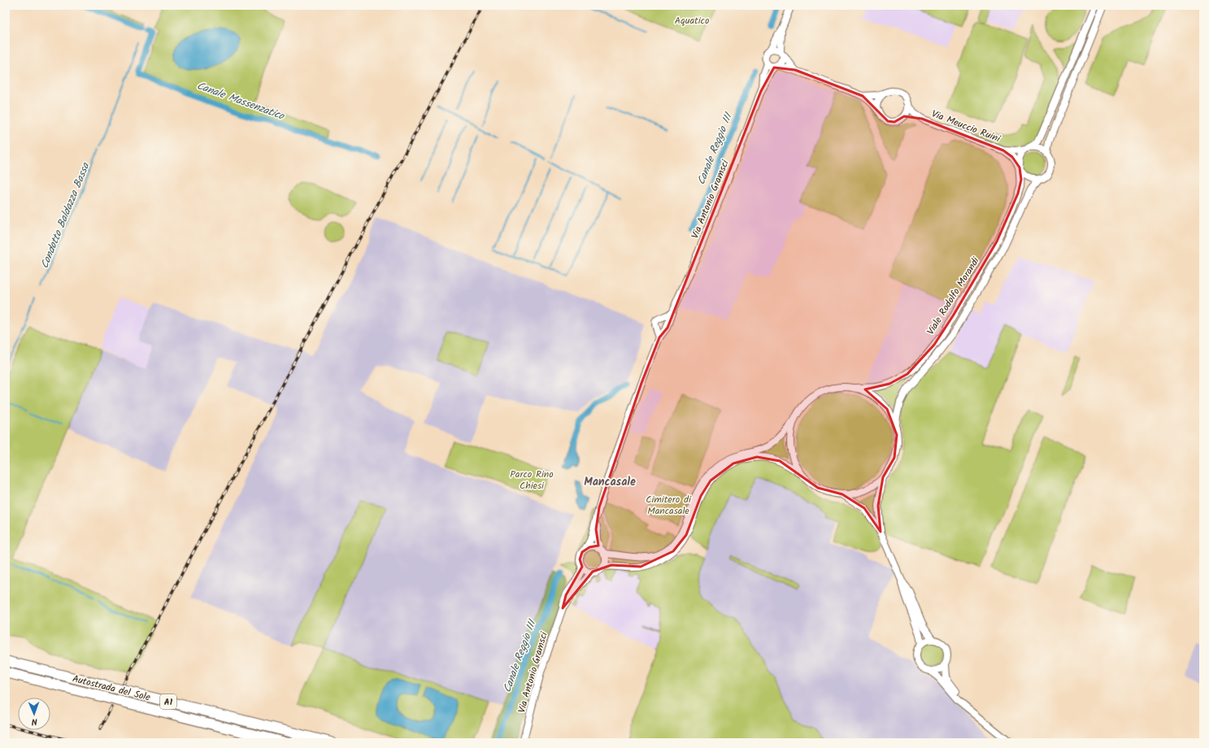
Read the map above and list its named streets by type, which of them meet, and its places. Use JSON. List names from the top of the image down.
{
  "streets": {
    "highway": ["Autostrada del Sole", "A1"],
    "street": ["Via Meuccio Ruini", "Via Antonio Gramsci", "Viale Rodolfo Morandi"]
  },
  "crossings": [
    ["Via Meuccio Ruini", "Via Antonio Gramsci"],
    ["Via Meuccio Ruini", "Viale Rodolfo Morandi"]
  ],
  "districts": ["Mancasale"],
  "water": ["Canale Massenzatico", "Canale Reggio III", "Condotto Baldazza Bassa"],
  "parks": ["Aquatico", "Parco Rino Chiesi", "Cimitero di Mancasale"],
  "north": "bottom"
}
